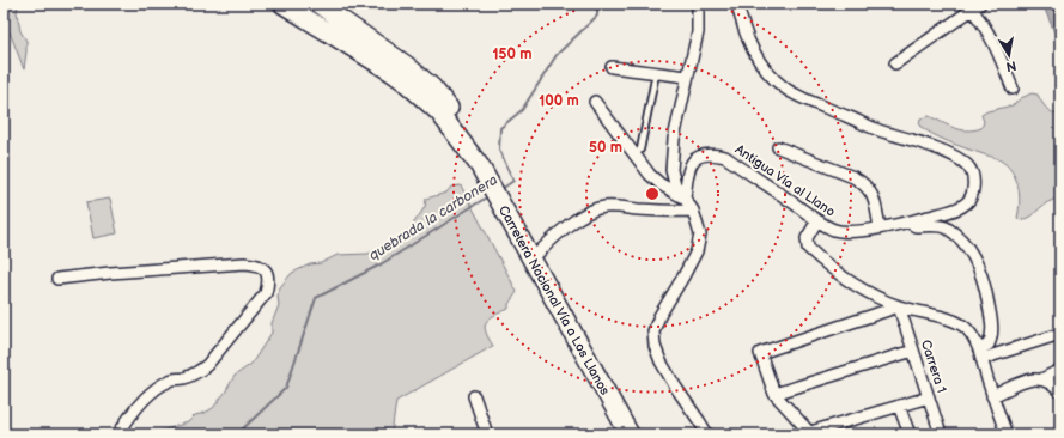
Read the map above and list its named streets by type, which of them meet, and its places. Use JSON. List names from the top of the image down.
{
  "streets": {
    "highway": ["Carretera Nacional Vía a Los Llanos"],
    "street": ["Antigua Vía al Llano", "Carrera 1"]
  },
  "water": ["quebrada la carbonera"],
  "north": "bottom",
  "rings": ["150 m", "100 m", "50 m"]
}
